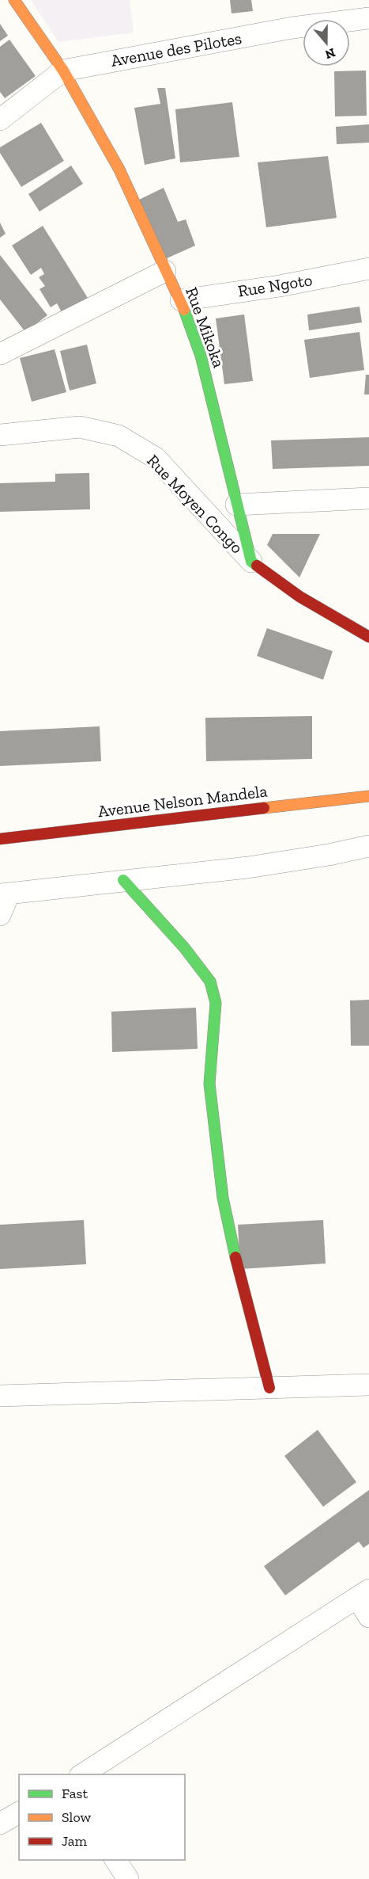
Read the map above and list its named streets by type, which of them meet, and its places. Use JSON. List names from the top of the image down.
{
  "streets": {
    "street": [
      "Avenue des Pilotes",
      "Rue Ngoto",
      "Rue Mikoka",
      "Rue Moyen Congo",
      "Avenue Nelson Mandela"
    ]
  },
  "crossings": [
    ["Avenue des Pilotes", "Rue Mikoka"],
    ["Rue Ngoto", "Rue Mikoka"],
    ["Rue Mikoka", "Rue Moyen Congo"]
  ],
  "legend": ["Fast", "Slow", "Jam"],
  "north": "bottom"
}
